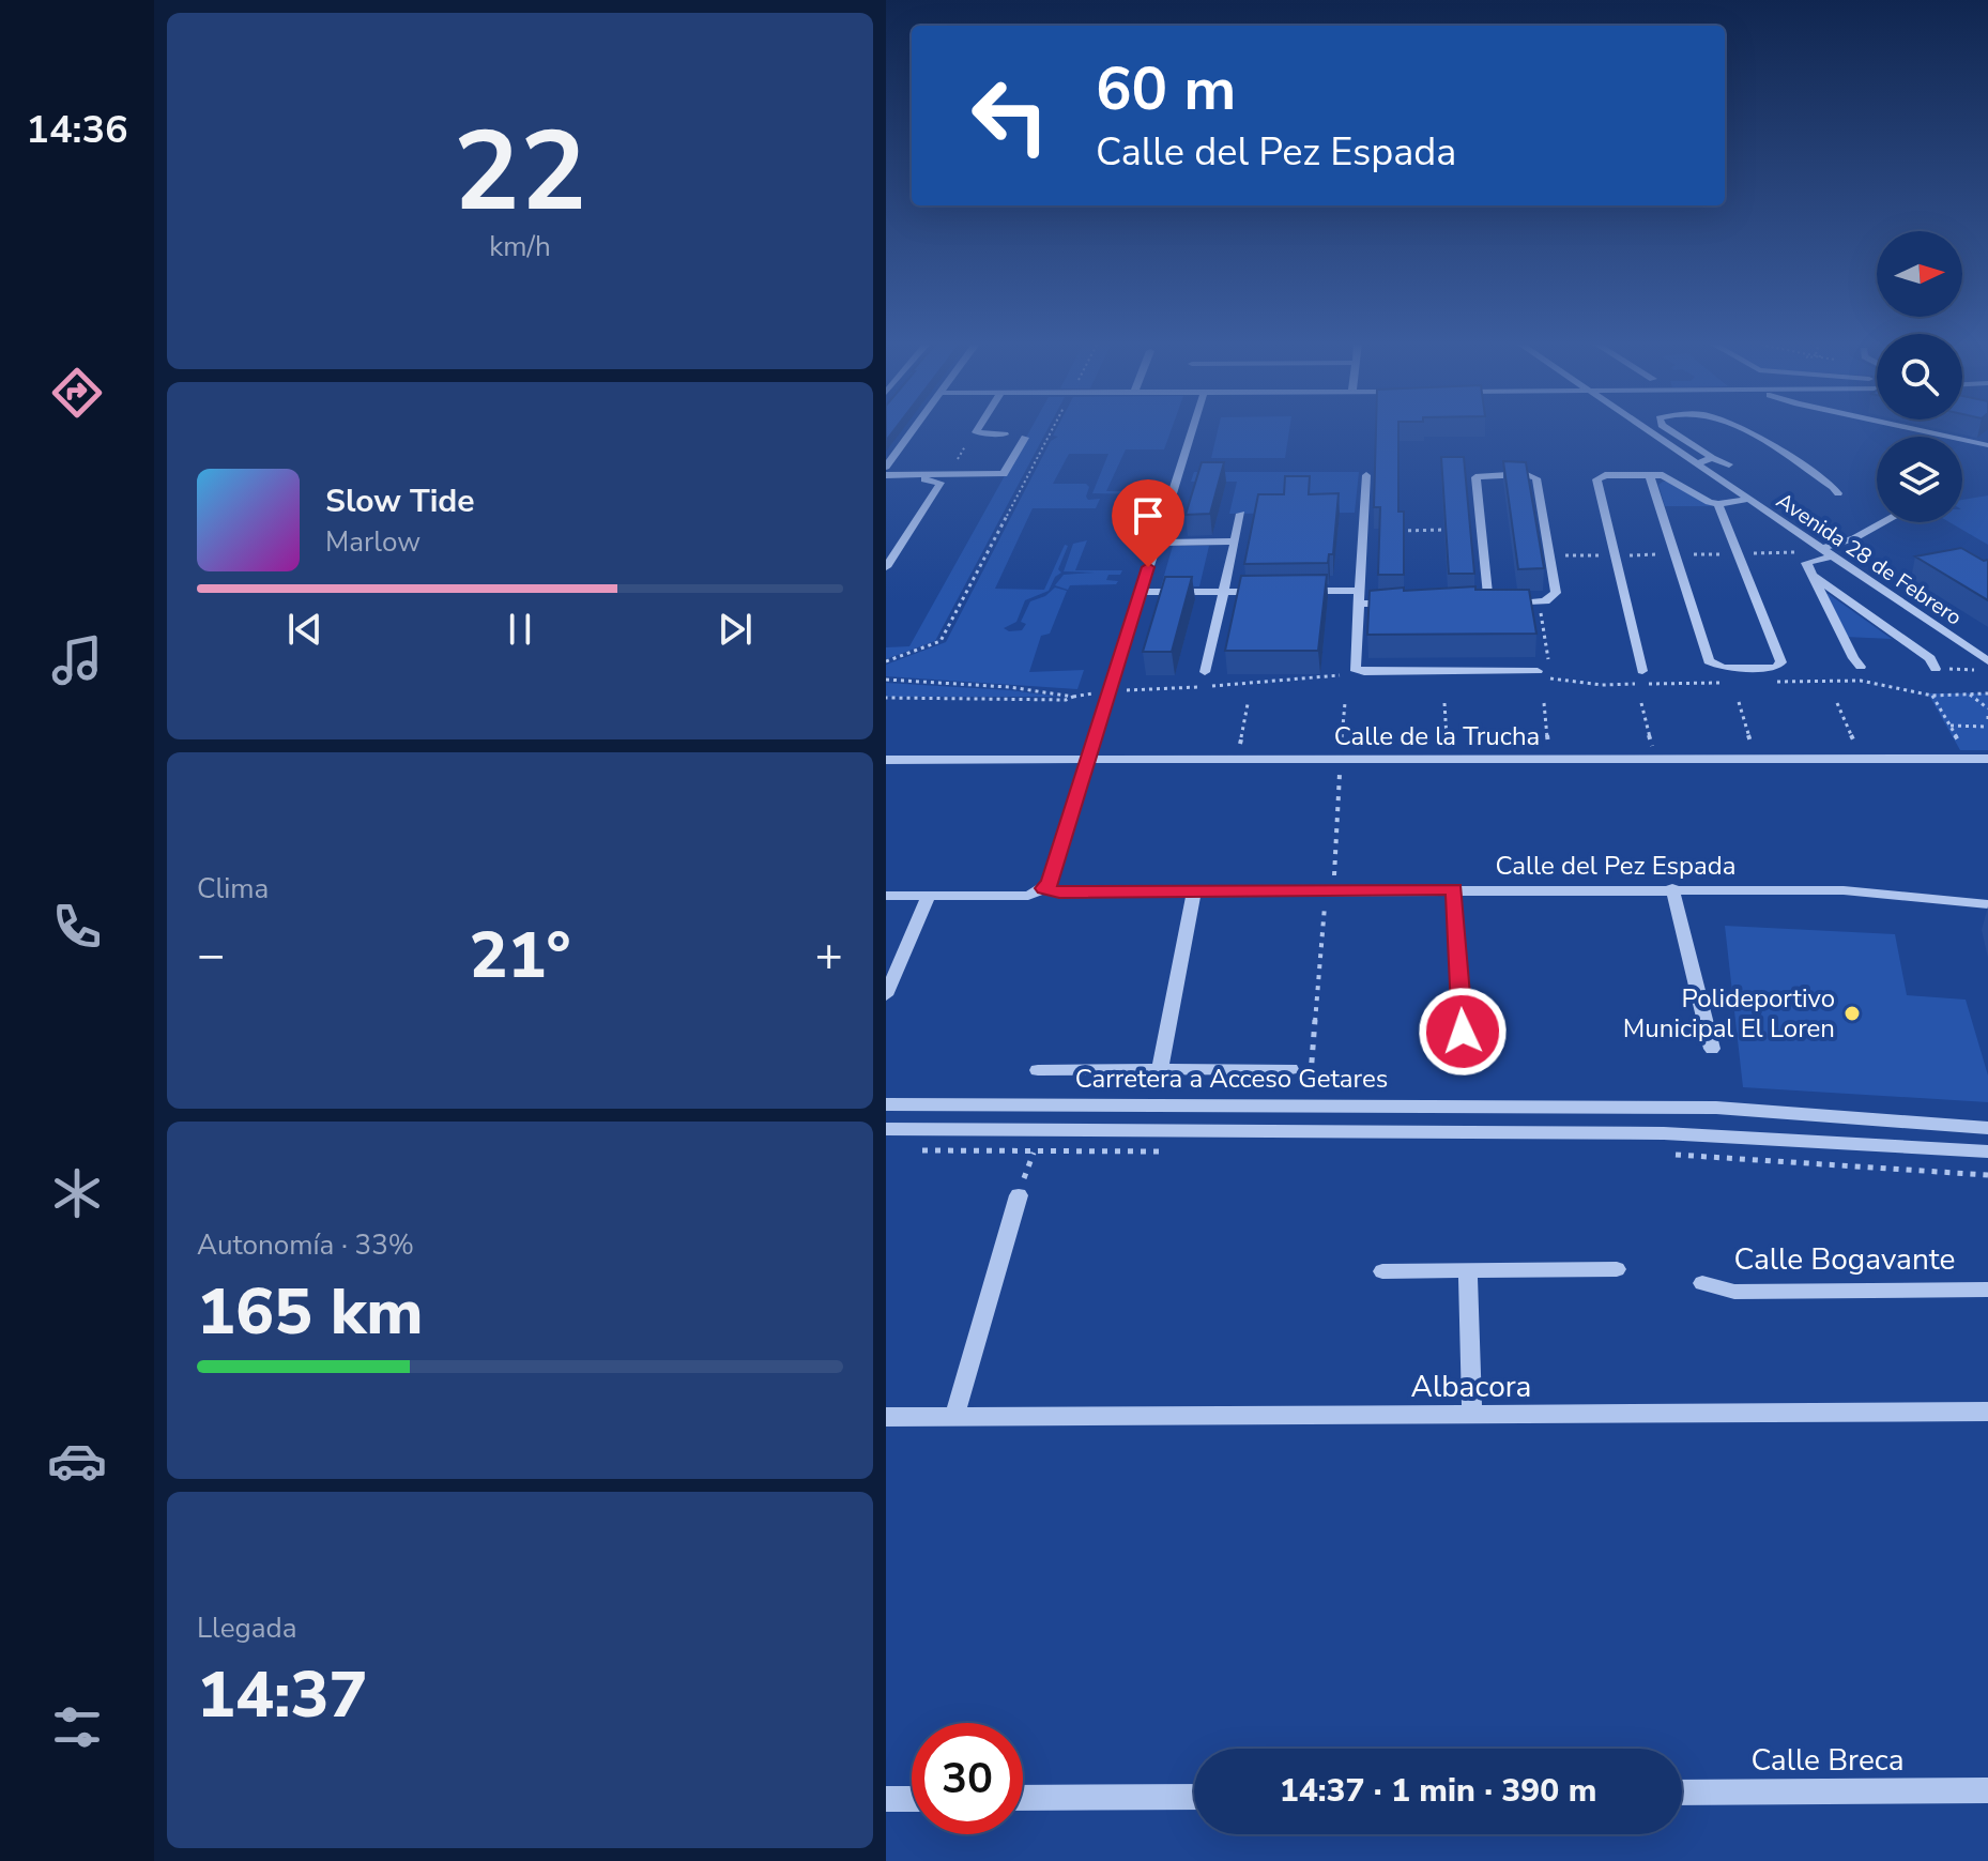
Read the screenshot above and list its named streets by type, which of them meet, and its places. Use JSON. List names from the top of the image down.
{
  "streets": {
    "street": [
      "Avenida 28 de Febrero",
      "Calle de la Trucha",
      "Calle del Pez Espada",
      "Carretera a Acceso Getares",
      "Calle Bogavante",
      "Albacora",
      "Calle Breca"
    ]
  },
  "places": ["Polideportivo Municipal El Loren"],
  "north": "right",
  "page": {
    "tabs": "14:36",
    "tile": [
      ["22", "km/h"],
      "Clima",
      ["Autonomía · 33%", "165 km"],
      ["Llegada", "14:37"]
    ],
    "turn": ["60 m", "Calle del Pez Espada"],
    "song": ["Slow Tide", "Marlow"],
    "heat": ["−", "21°", "+"],
    "limit": "30",
    "trip": "14:37 · 1 min · 390 m"
  }
}
